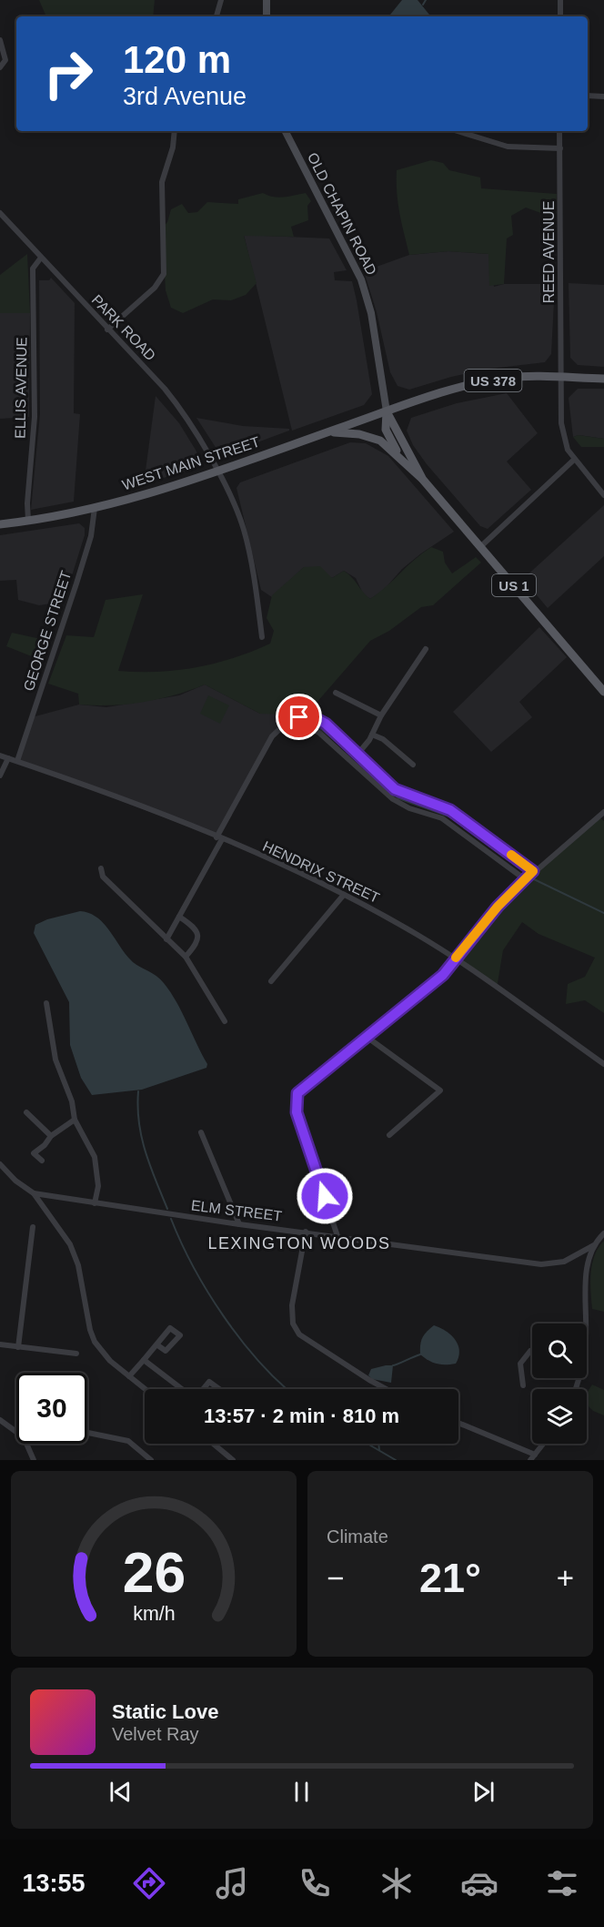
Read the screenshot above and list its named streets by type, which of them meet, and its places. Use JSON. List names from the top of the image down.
{
  "streets": {
    "main road": ["US 378", "WEST MAIN STREET", "US 1"],
    "street": [
      "OLD CHAPIN ROAD",
      "REED AVENUE",
      "PARK ROAD",
      "ELLIS AVENUE",
      "GEORGE STREET",
      "HENDRIX STREET",
      "ELM STREET"
    ]
  },
  "crossings": [
    ["OLD CHAPIN ROAD", "US 378"],
    ["OLD CHAPIN ROAD", "WEST MAIN STREET"],
    ["OLD CHAPIN ROAD", "US 1"],
    ["REED AVENUE", "US 378"],
    ["PARK ROAD", "ELLIS AVENUE"],
    ["PARK ROAD", "WEST MAIN STREET"],
    ["US 378", "WEST MAIN STREET"],
    ["US 378", "US 1"],
    ["ELLIS AVENUE", "WEST MAIN STREET"],
    ["WEST MAIN STREET", "US 1"],
    ["WEST MAIN STREET", "GEORGE STREET"],
    ["GEORGE STREET", "HENDRIX STREET"]
  ],
  "districts": ["LEXINGTON WOODS"],
  "page": {
    "turn": ["120 m", "3rd Avenue"],
    "limit": "30",
    "trip": "13:57 · 2 min · 810 m",
    "tile": "Climate",
    "heat": ["−", "21°", "+"],
    "song": ["Static Love", "Velvet Ray"],
    "tabs": "13:55",
    "gauge": ["26", "km/h"]
  }
}
